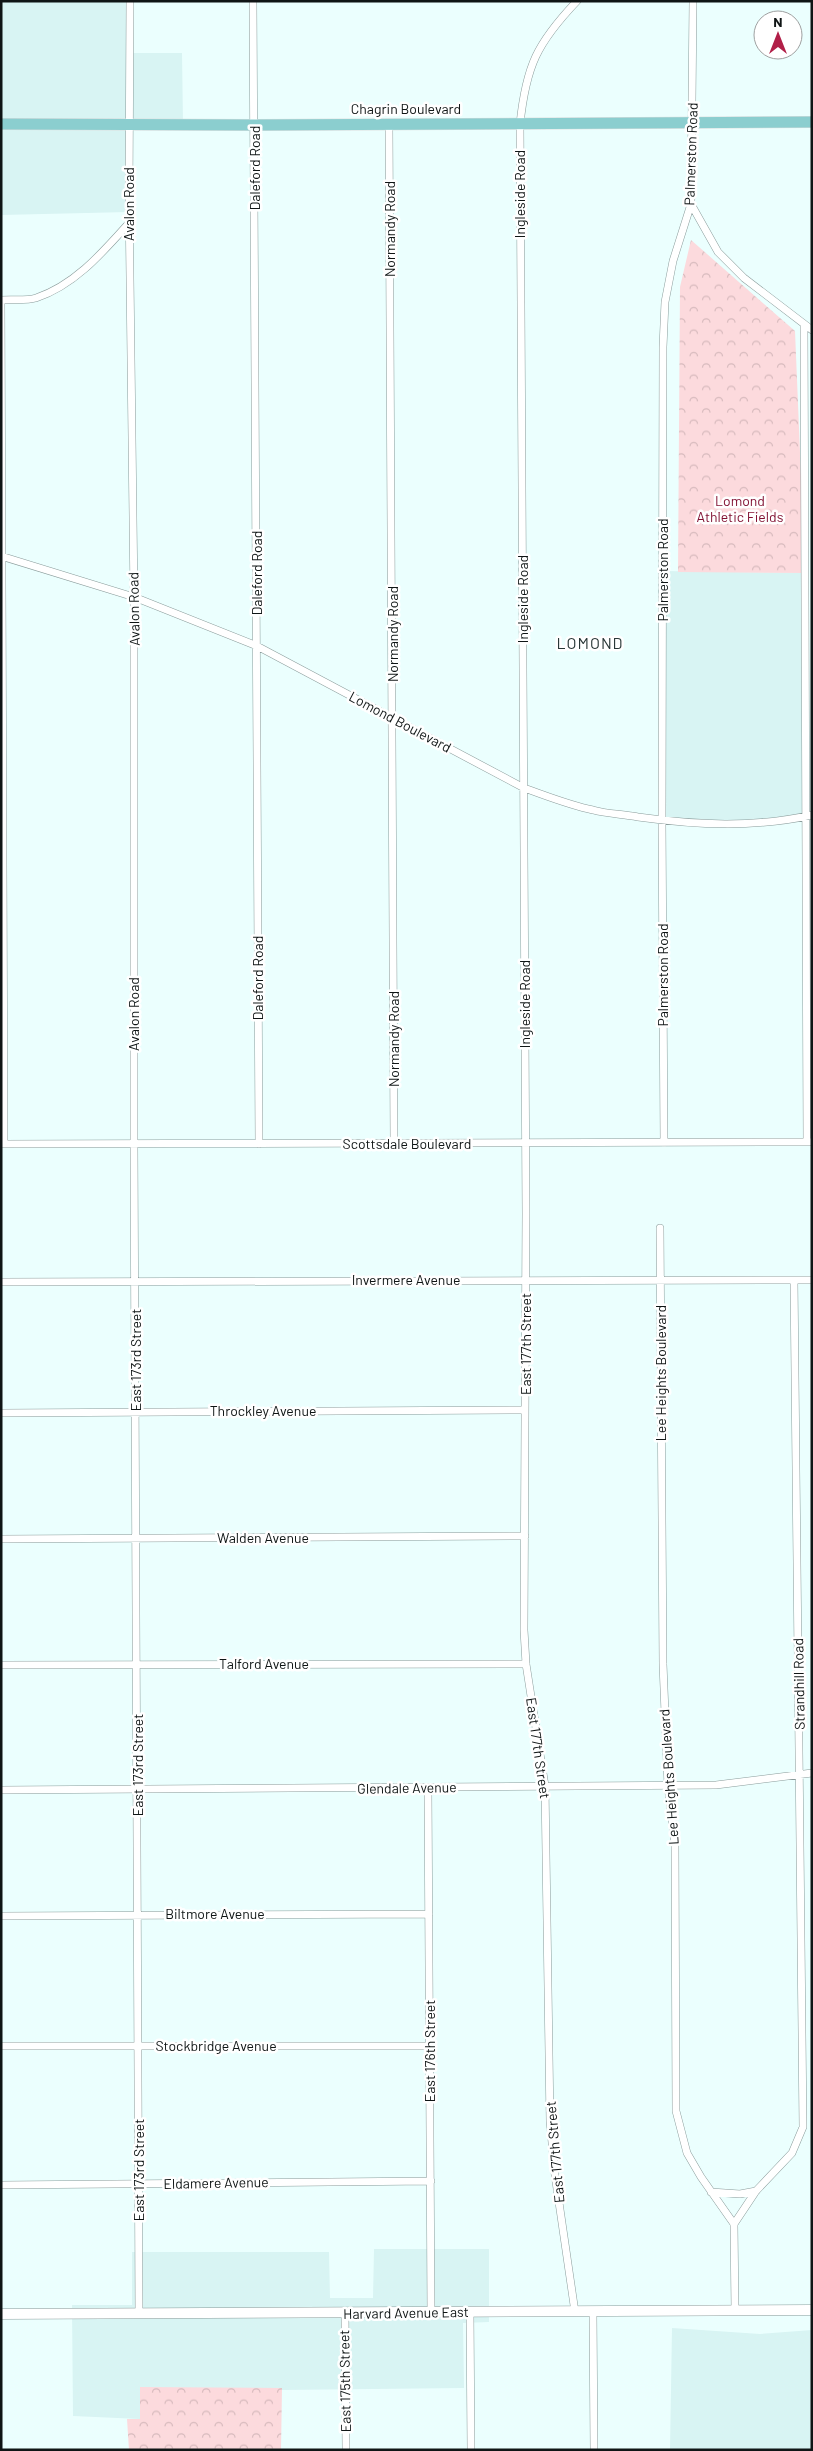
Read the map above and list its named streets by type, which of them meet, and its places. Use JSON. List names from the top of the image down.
{
  "streets": {
    "main road": ["Chagrin Boulevard", "Harvard Avenue East"],
    "street": [
      "Palmerston Road",
      "Daleford Road",
      "Ingleside Road",
      "Avalon Road",
      "Normandy Road",
      "Lomond Boulevard",
      "Scottsdale Boulevard",
      "Invermere Avenue",
      "East 177th Street",
      "East 173rd Street",
      "Lee Heights Boulevard",
      "Throckley Avenue",
      "Walden Avenue",
      "Talford Avenue",
      "Strandhill Road",
      "Glendale Avenue",
      "Biltmore Avenue",
      "Stockbridge Avenue",
      "East 176th Street",
      "Eldamere Avenue",
      "East 175th Street"
    ]
  },
  "crossings": [
    ["Chagrin Boulevard", "Palmerston Road"],
    ["Chagrin Boulevard", "Daleford Road"],
    ["Chagrin Boulevard", "Ingleside Road"],
    ["Chagrin Boulevard", "Avalon Road"],
    ["Chagrin Boulevard", "Normandy Road"],
    ["Palmerston Road", "Lomond Boulevard"],
    ["Palmerston Road", "Scottsdale Boulevard"],
    ["Daleford Road", "Lomond Boulevard"],
    ["Daleford Road", "Scottsdale Boulevard"],
    ["Ingleside Road", "Lomond Boulevard"],
    ["Ingleside Road", "Scottsdale Boulevard"],
    ["Ingleside Road", "East 177th Street"],
    ["Avalon Road", "Lomond Boulevard"],
    ["Avalon Road", "Scottsdale Boulevard"],
    ["Avalon Road", "East 173rd Street"],
    ["Normandy Road", "Lomond Boulevard"],
    ["Normandy Road", "Scottsdale Boulevard"],
    ["Invermere Avenue", "East 177th Street"],
    ["Invermere Avenue", "East 173rd Street"],
    ["Invermere Avenue", "Lee Heights Boulevard"],
    ["Invermere Avenue", "Strandhill Road"],
    ["East 177th Street", "Throckley Avenue"],
    ["East 177th Street", "Walden Avenue"],
    ["East 177th Street", "Talford Avenue"],
    ["East 177th Street", "Glendale Avenue"],
    ["East 177th Street", "Harvard Avenue East"],
    ["East 173rd Street", "Throckley Avenue"],
    ["East 173rd Street", "Walden Avenue"],
    ["East 173rd Street", "Talford Avenue"],
    ["East 173rd Street", "Glendale Avenue"],
    ["East 173rd Street", "Biltmore Avenue"],
    ["East 173rd Street", "Stockbridge Avenue"],
    ["East 173rd Street", "Eldamere Avenue"],
    ["East 173rd Street", "Harvard Avenue East"],
    ["Lee Heights Boulevard", "Strandhill Road"],
    ["Lee Heights Boulevard", "Glendale Avenue"],
    ["Strandhill Road", "Glendale Avenue"],
    ["Glendale Avenue", "East 176th Street"],
    ["Biltmore Avenue", "East 176th Street"],
    ["Stockbridge Avenue", "East 176th Street"],
    ["East 176th Street", "Eldamere Avenue"],
    ["East 176th Street", "Harvard Avenue East"],
    ["Harvard Avenue East", "East 175th Street"]
  ],
  "districts": ["LOMOND"],
  "parks": ["Lomond Athletic Fields"],
  "north": "top"
}
